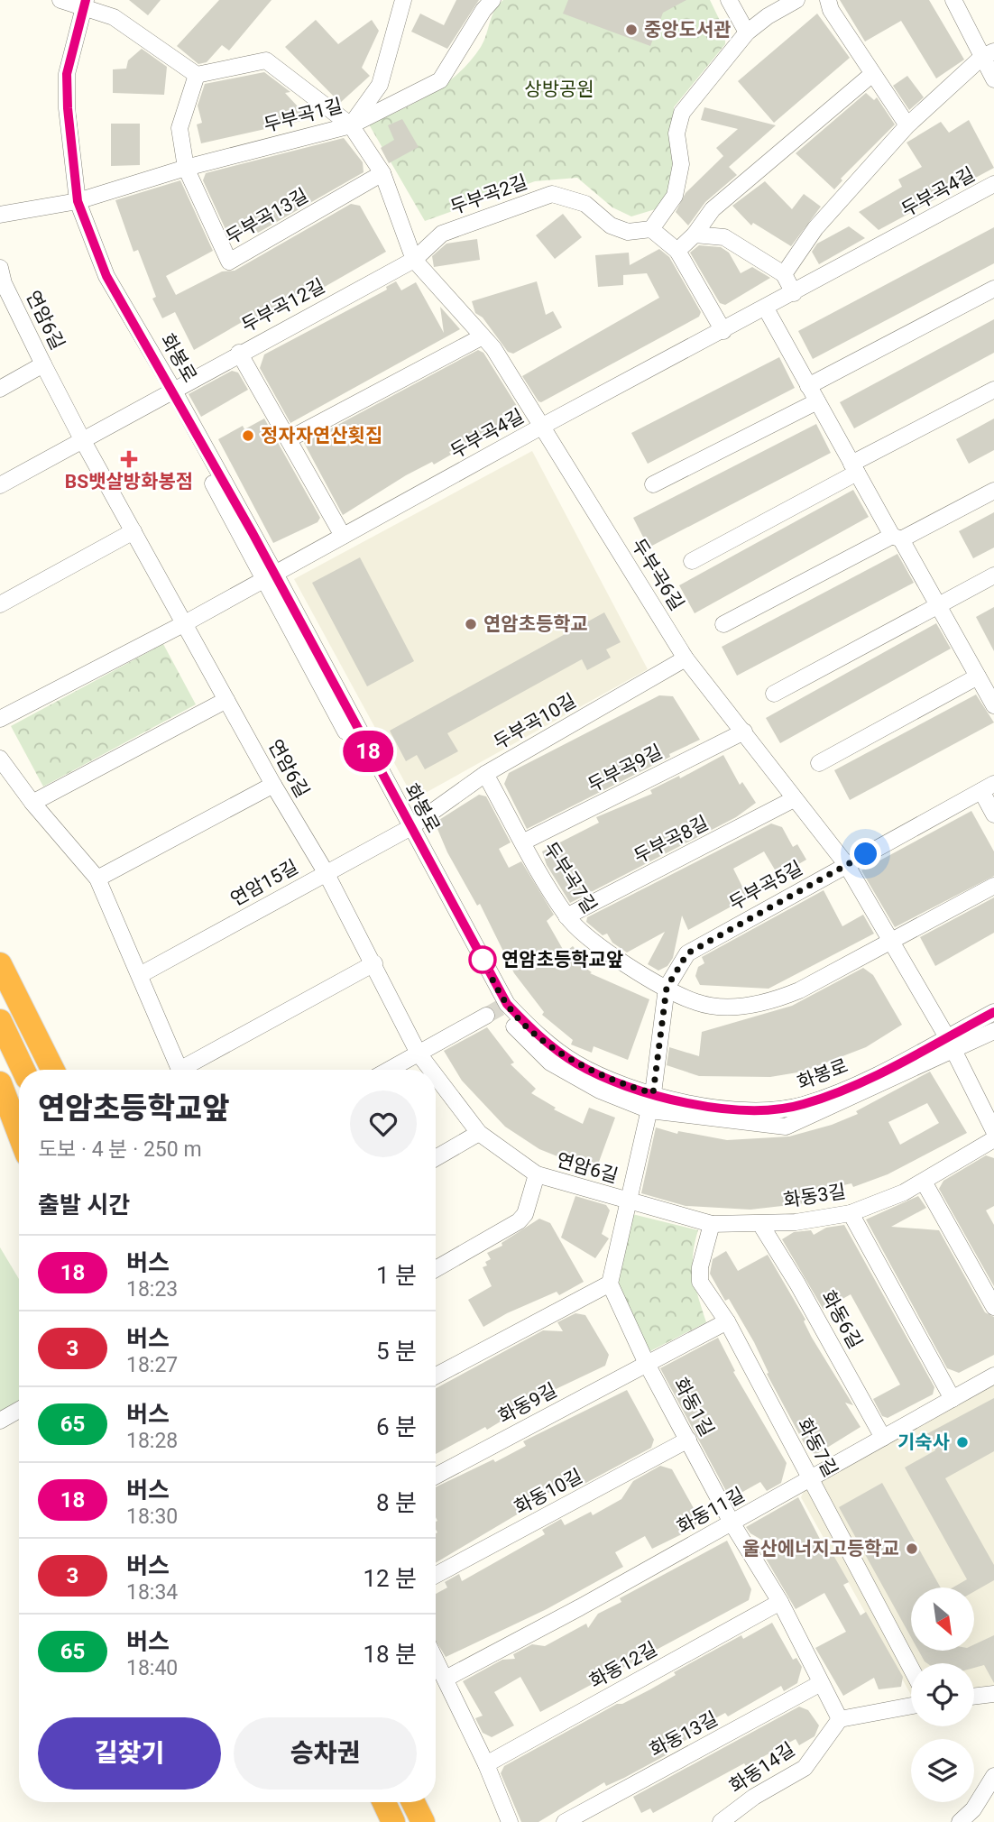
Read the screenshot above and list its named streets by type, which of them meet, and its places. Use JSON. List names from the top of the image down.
{
  "streets": {
    "street": [
      "두부곡1길",
      "두부곡4길",
      "두부곡2길",
      "두부곡13길",
      "두부곡12길",
      "연암6길",
      "화봉로",
      "두부곡6길",
      "두부곡10길",
      "두부곡9길",
      "두부곡8길",
      "두부곡7길",
      "연암15길",
      "두부곡5길",
      "화동3길",
      "화동6길",
      "화동9길",
      "화동1길",
      "화동7길",
      "화동10길",
      "화동11길",
      "화동12길",
      "화동13길",
      "화동14길"
    ]
  },
  "crossings": [
    ["두부곡1길", "두부곡13길"],
    ["두부곡1길", "화봉로"],
    ["두부곡1길", "두부곡6길"],
    ["두부곡4길", "연암6길"],
    ["두부곡4길", "화봉로"],
    ["두부곡4길", "두부곡6길"],
    ["두부곡2길", "두부곡12길"],
    ["두부곡2길", "두부곡6길"],
    ["두부곡13길", "두부곡6길"],
    ["두부곡12길", "연암6길"],
    ["두부곡12길", "화봉로"],
    ["두부곡12길", "두부곡6길"],
    ["연암6길", "연암15길"],
    ["연암6길", "화동3길"],
    ["화봉로", "두부곡6길"],
    ["화봉로", "두부곡10길"],
    ["화봉로", "연암15길"],
    ["화봉로", "두부곡5길"],
    ["두부곡6길", "두부곡10길"],
    ["두부곡6길", "두부곡9길"],
    ["두부곡6길", "두부곡8길"],
    ["두부곡6길", "두부곡7길"],
    ["두부곡6길", "두부곡5길"],
    ["두부곡10길", "두부곡7길"],
    ["두부곡10길", "연암15길"],
    ["두부곡9길", "두부곡7길"],
    ["두부곡8길", "두부곡7길"],
    ["두부곡7길", "두부곡5길"],
    ["화동3길", "화동6길"],
    ["화동3길", "화동7길"],
    ["화동6길", "화동11길"],
    ["화동9길", "화동1길"],
    ["화동9길", "화동7길"],
    ["화동1길", "화동10길"],
    ["화동1길", "화동11길"],
    ["화동1길", "화동12길"],
    ["화동1길", "화동13길"],
    ["화동1길", "화동14길"],
    ["화동7길", "화동11길"]
  ],
  "parks": ["상방공원"],
  "places": {
    "other": [
      "중앙도서관",
      "정자자연산횟집",
      "연암초등학교",
      "연암초등학교앞",
      "기숙사",
      "울산에너지고등학교"
    ],
    "health": ["BS뱃살방화봉점"]
  },
  "lines": ["bus line 18"],
  "north": "bottom right",
  "page": {
    "on_map": "18",
    "heading": [
      ["연암초등학교앞", "도보 · 4 분 · 250 m"],
      "출발 시간"
    ],
    "list": [
      {
        "mark": "18",
        "name": "버스",
        "note": "18:23",
        "value": "1 분"
      },
      {
        "mark": "3",
        "name": "버스",
        "note": "18:27",
        "value": "5 분"
      },
      {
        "mark": "65",
        "name": "버스",
        "note": "18:28",
        "value": "6 분"
      },
      {
        "mark": "18",
        "name": "버스",
        "note": "18:30",
        "value": "8 분"
      },
      {
        "mark": "3",
        "name": "버스",
        "note": "18:34",
        "value": "12 분"
      },
      {
        "mark": "65",
        "name": "버스",
        "note": "18:40",
        "value": "18 분"
      }
    ],
    "buttons": ["길찾기", "승차권"]
  }
}
